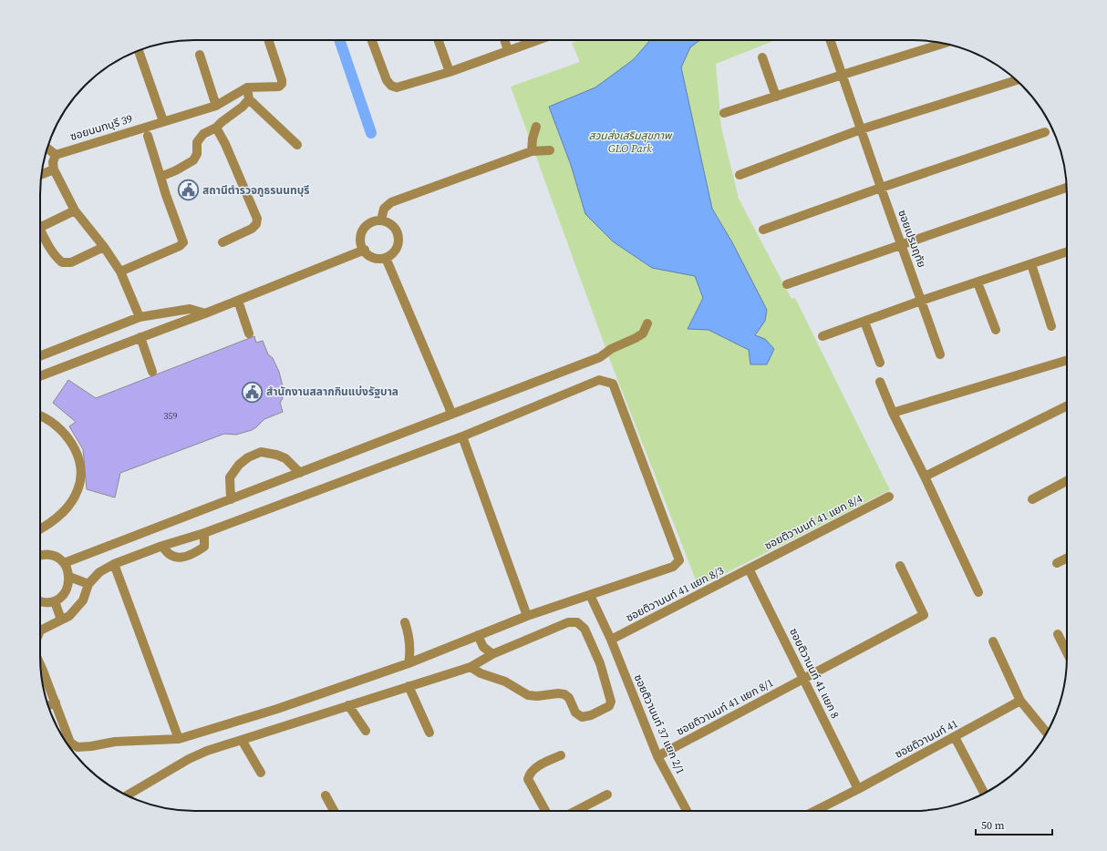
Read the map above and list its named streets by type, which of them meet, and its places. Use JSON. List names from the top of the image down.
{
  "streets": {
    "street": [
      "ซอยนนทบุรี 39",
      "ซอยเปรมฤทัย",
      "ซอยติวานนท์ 41 แยก 8/4",
      "ซอยติวานนท์ 41 แยก 8/3",
      "ซอยติวานนท์ 41 แยก 8",
      "ซอยติวานนท์ 41 แยก 8/1",
      "ซอยติวานนท์ 37 แยก 2/1",
      "ซอยติวานนท์ 41"
    ]
  },
  "crossings": [
    ["ซอยติวานนท์ 41 แยก 8/4", "ซอยติวานนท์ 41 แยก 8/3"],
    ["ซอยติวานนท์ 41 แยก 8/4", "ซอยติวานนท์ 41 แยก 8"],
    ["ซอยติวานนท์ 41 แยก 8/3", "ซอยติวานนท์ 41 แยก 8"],
    ["ซอยติวานนท์ 41 แยก 8/3", "ซอยติวานนท์ 37 แยก 2/1"],
    ["ซอยติวานนท์ 41 แยก 8", "ซอยติวานนท์ 41 แยก 8/1"],
    ["ซอยติวานนท์ 41 แยก 8", "ซอยติวานนท์ 41"],
    ["ซอยติวานนท์ 41 แยก 8/1", "ซอยติวานนท์ 37 แยก 2/1"]
  ],
  "parks": ["สวนส่งเสริมสุขภาพ GLO Park"],
  "places": {
    "public building": ["สถานีตำรวจภูธรนนทบุรี", "สำนักงานสลากกินแบ่งรัฐบาล"]
  },
  "house_numbers": ["359"],
  "scale_bar": "50 m"
}
